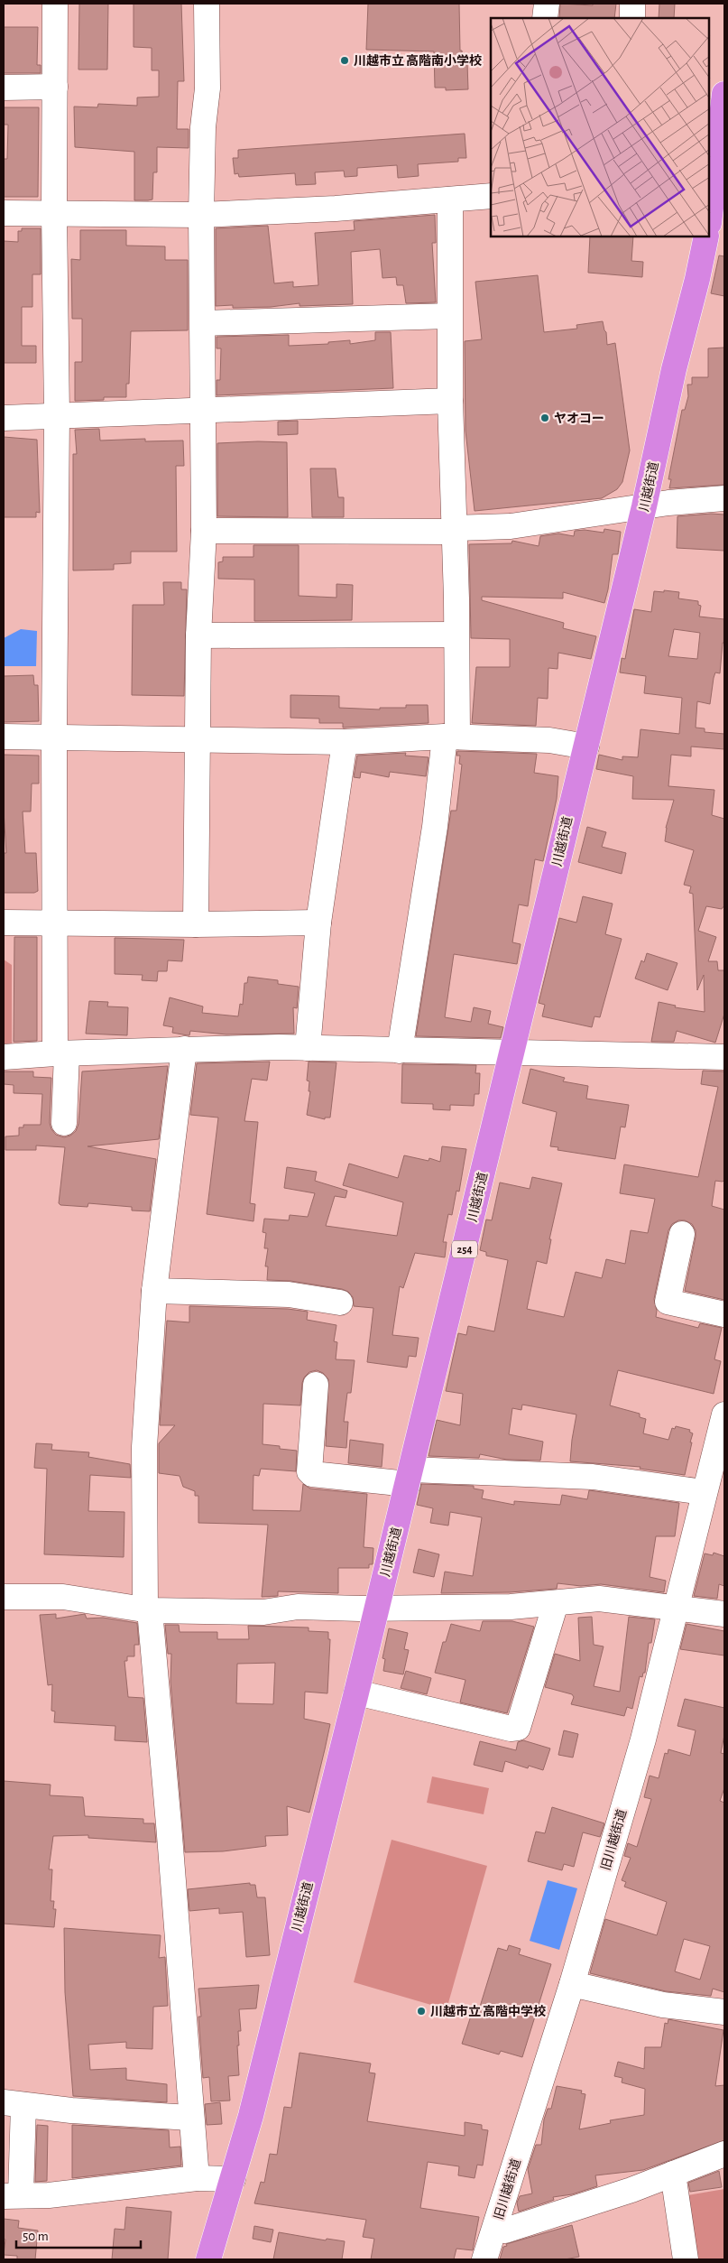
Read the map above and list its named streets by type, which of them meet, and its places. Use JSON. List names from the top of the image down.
{
  "streets": {
    "highway": ["川越街道", "254"],
    "street": ["旧川越街道"]
  },
  "places": ["川越市立 高階南小学校", "ヤオコー", "川越市立 高階中学校"],
  "scale_bar": "50 m"
}
